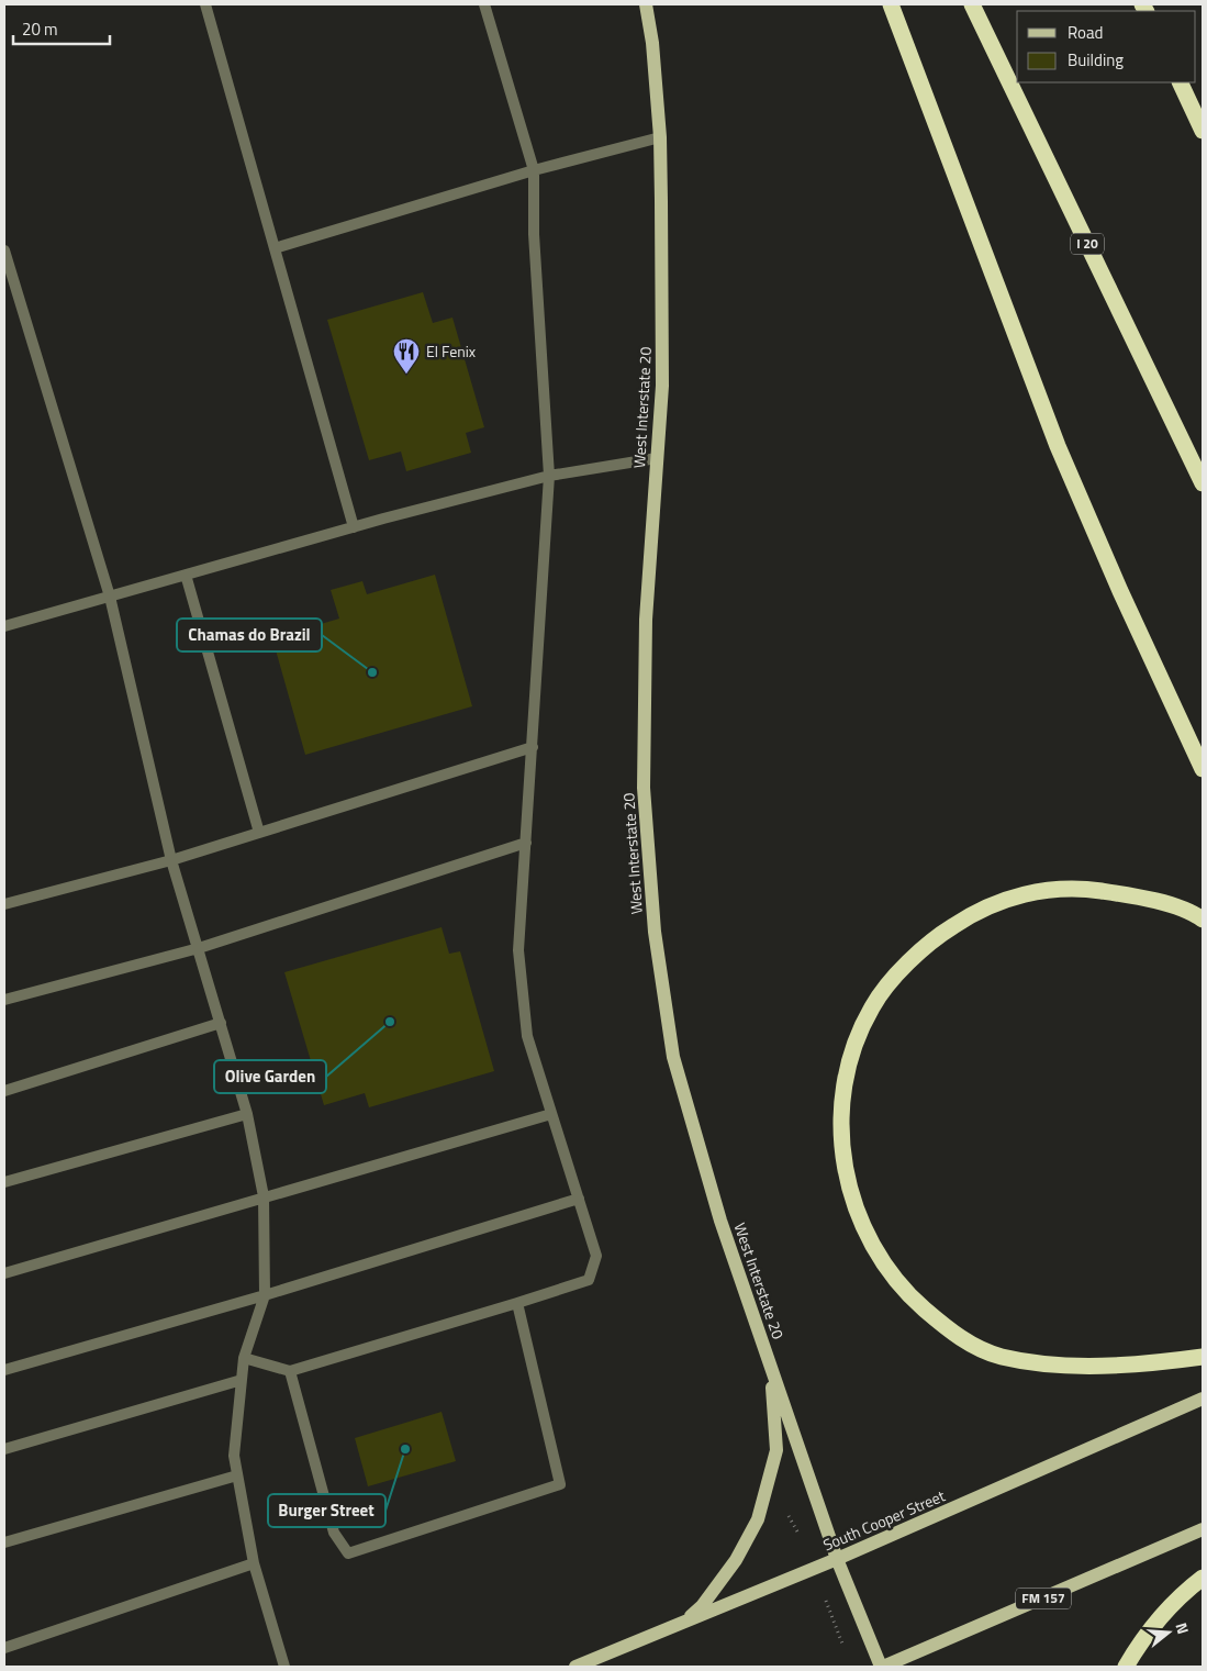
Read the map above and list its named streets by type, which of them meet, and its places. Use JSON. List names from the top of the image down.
{
  "streets": {
    "highway": ["I 20"],
    "main road": ["West Interstate 20", "South Cooper Street", "FM 157"]
  },
  "crossings": [
    ["West Interstate 20", "South Cooper Street"],
    ["West Interstate 20", "FM 157"]
  ],
  "places": {
    "restaurant": ["El Fenix"],
    "other": ["Chamas do Brazil", "Olive Garden", "Burger Street"]
  },
  "legend": ["Road", "Building"],
  "scale_bar": "20 m",
  "north": "right"
}
